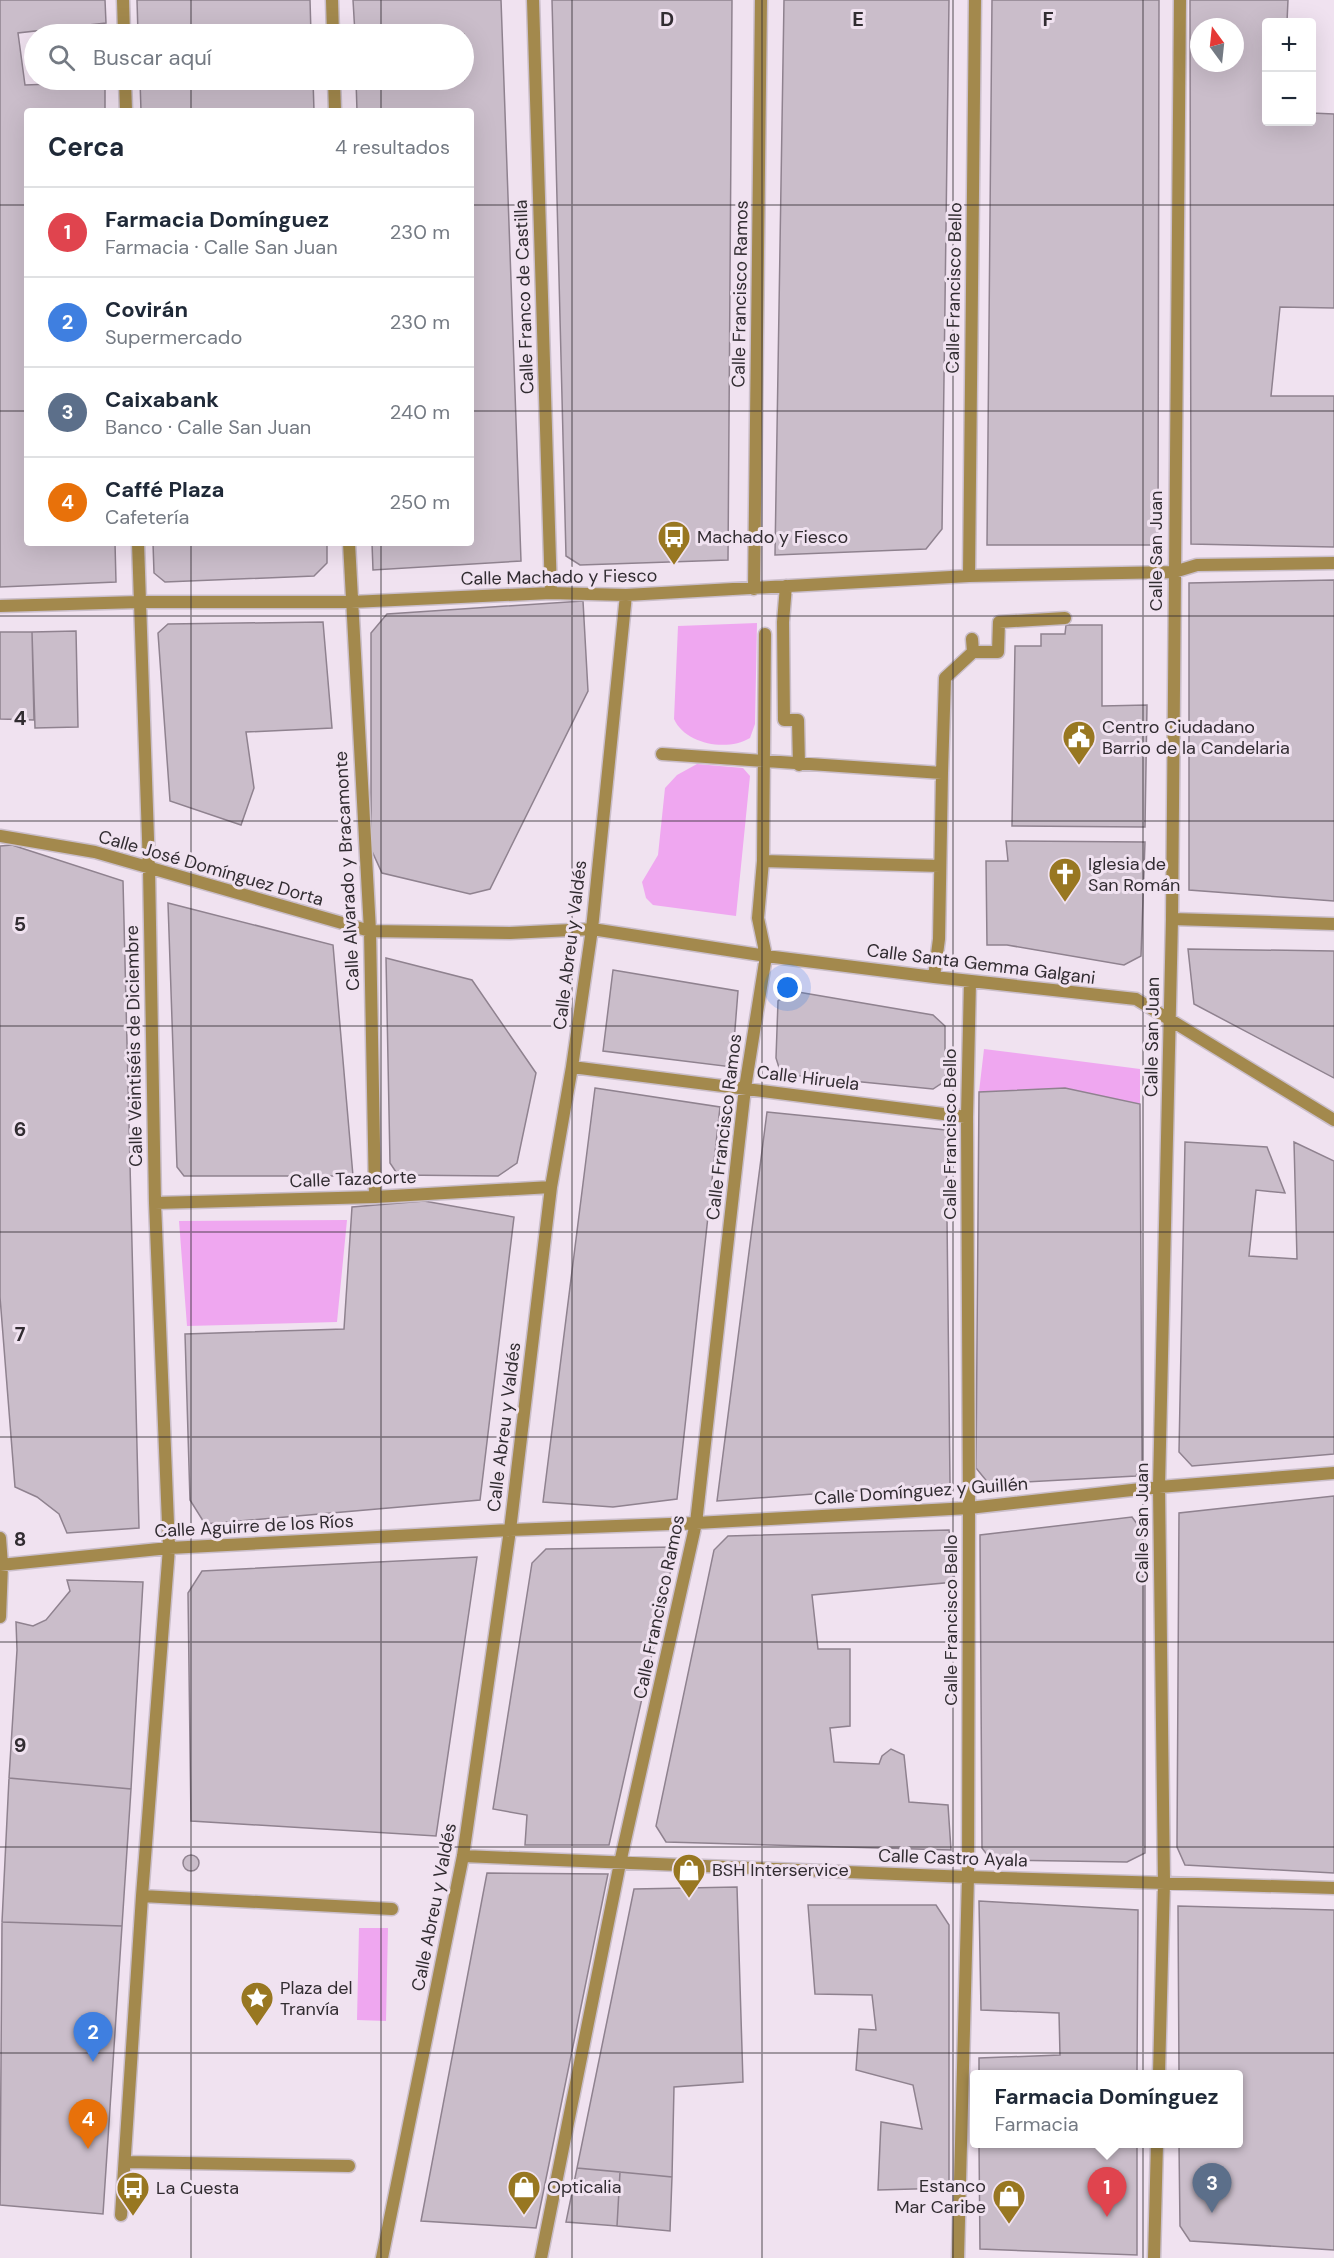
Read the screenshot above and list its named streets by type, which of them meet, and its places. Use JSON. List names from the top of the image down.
{
  "streets": {
    "street": [
      "Calle Francisco Bello",
      "Calle Francisco Ramos",
      "Calle Franco de Castilla",
      "Calle San Juan",
      "Calle Machado y Fiesco",
      "Calle José Domínguez Dorta",
      "Calle Alvarado y Bracamonte",
      "Calle Abreu y Valdés",
      "Calle Santa Gemma Galgani",
      "Calle Veintiséis de Diciembre",
      "Calle Hiruela",
      "Calle Tazacorte",
      "Calle Domínguez y Guillén",
      "Calle Aguirre de los Ríos",
      "Calle Castro Ayala"
    ]
  },
  "crossings": [
    ["Calle Francisco Bello", "Calle Machado y Fiesco"],
    ["Calle Francisco Bello", "Calle Santa Gemma Galgani"],
    ["Calle Francisco Bello", "Calle Hiruela"],
    ["Calle Francisco Bello", "Calle Domínguez y Guillén"],
    ["Calle Francisco Bello", "Calle Castro Ayala"],
    ["Calle Francisco Ramos", "Calle Machado y Fiesco"],
    ["Calle Francisco Ramos", "Calle Santa Gemma Galgani"],
    ["Calle Francisco Ramos", "Calle Hiruela"],
    ["Calle Francisco Ramos", "Calle Domínguez y Guillén"],
    ["Calle Francisco Ramos", "Calle Castro Ayala"],
    ["Calle Franco de Castilla", "Calle Machado y Fiesco"],
    ["Calle San Juan", "Calle Machado y Fiesco"],
    ["Calle San Juan", "Calle Santa Gemma Galgani"],
    ["Calle San Juan", "Calle Domínguez y Guillén"],
    ["Calle San Juan", "Calle Castro Ayala"],
    ["Calle Machado y Fiesco", "Calle Alvarado y Bracamonte"],
    ["Calle Machado y Fiesco", "Calle Abreu y Valdés"],
    ["Calle Machado y Fiesco", "Calle Veintiséis de Diciembre"],
    ["Calle José Domínguez Dorta", "Calle Alvarado y Bracamonte"],
    ["Calle José Domínguez Dorta", "Calle Abreu y Valdés"],
    ["Calle José Domínguez Dorta", "Calle Santa Gemma Galgani"],
    ["Calle José Domínguez Dorta", "Calle Veintiséis de Diciembre"],
    ["Calle Alvarado y Bracamonte", "Calle Tazacorte"],
    ["Calle Abreu y Valdés", "Calle Santa Gemma Galgani"],
    ["Calle Abreu y Valdés", "Calle Hiruela"],
    ["Calle Abreu y Valdés", "Calle Tazacorte"],
    ["Calle Abreu y Valdés", "Calle Domínguez y Guillén"],
    ["Calle Abreu y Valdés", "Calle Aguirre de los Ríos"],
    ["Calle Abreu y Valdés", "Calle Castro Ayala"],
    ["Calle Veintiséis de Diciembre", "Calle Tazacorte"],
    ["Calle Veintiséis de Diciembre", "Calle Aguirre de los Ríos"],
    ["Calle Domínguez y Guillén", "Calle Aguirre de los Ríos"]
  ],
  "places": {
    "bus stop": ["Machado y Fiesco", "La Cuesta"],
    "public building": ["Centro Ciudadano Barrio de la Candelaria"],
    "church": ["Iglesia de San Román"],
    "shop": ["BSH Interservice", "Opticalia", "Estanco Mar Caribe"],
    "place": ["Plaza del Tranvía"]
  },
  "north": "top",
  "page": {
    "map_buttons": ["+", "−"],
    "search": "Buscar aquí",
    "heading": ["Cerca", "4 resultados"],
    "list": [
      {
        "mark": "1",
        "name": "Farmacia Domínguez",
        "note": "Farmacia · Calle San Juan",
        "value": "230 m"
      },
      {
        "mark": "2",
        "name": "Covirán",
        "note": "Supermercado",
        "value": "230 m"
      },
      {
        "mark": "3",
        "name": "Caixabank",
        "note": "Banco · Calle San Juan",
        "value": "240 m"
      },
      {
        "mark": "4",
        "name": "Caffé Plaza",
        "note": "Cafetería",
        "value": "250 m"
      }
    ],
    "pins": [
      "2",
      "4",
      "3",
      "1"
    ],
    "popup": ["Farmacia Domínguez", "Farmacia"]
  },
  "grid": {
    "columns": ["D", "E", "F"],
    "rows": [
      "4",
      "5",
      "6",
      "7",
      "8",
      "9"
    ]
  }
}
